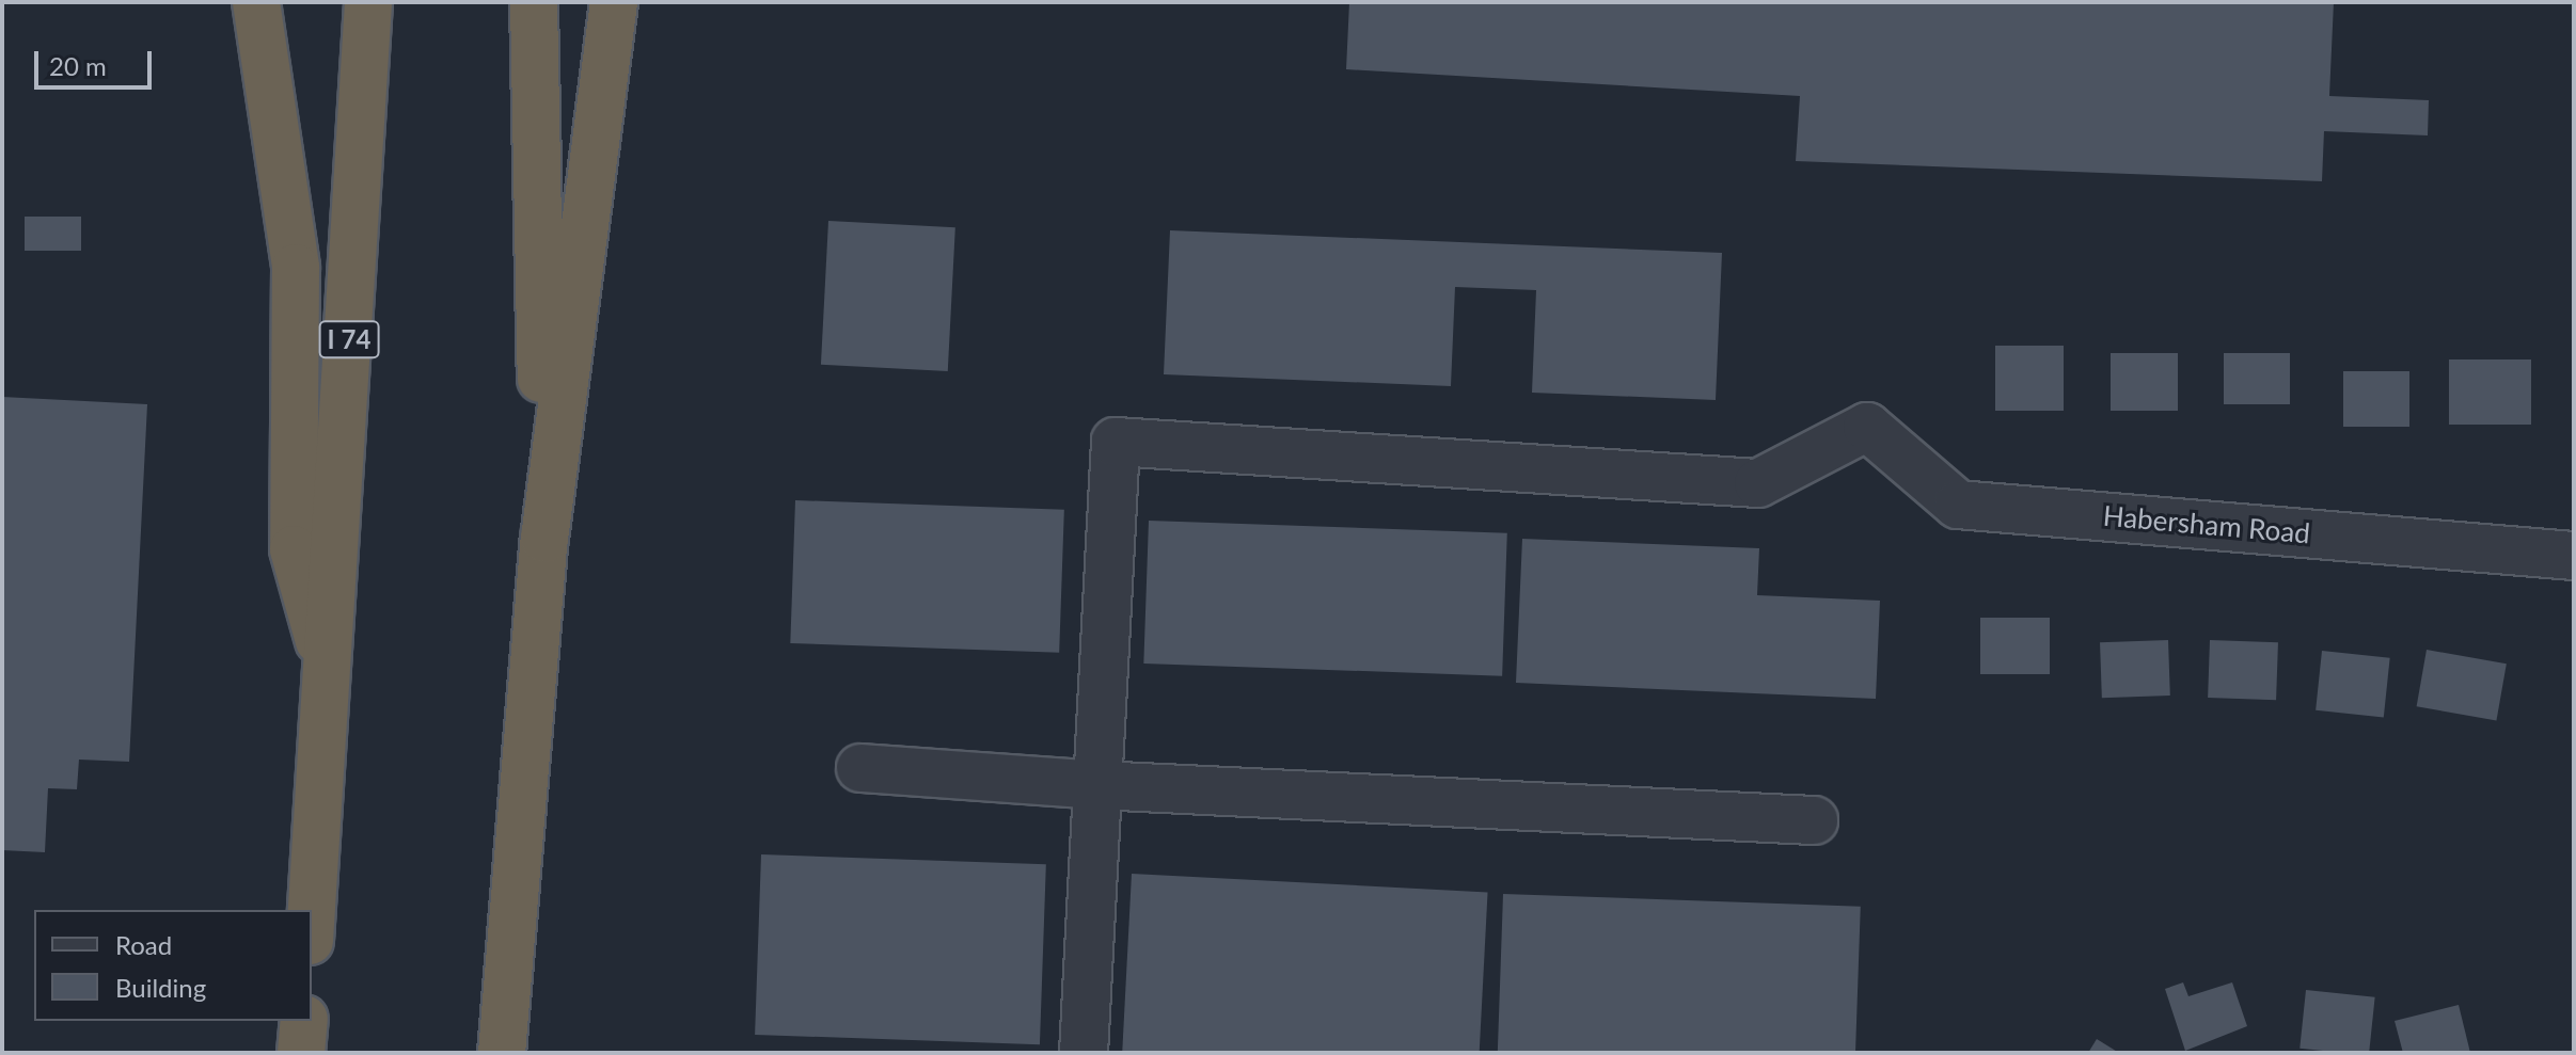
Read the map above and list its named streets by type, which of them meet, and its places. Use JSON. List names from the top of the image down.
{
  "streets": {
    "highway": ["I 74"],
    "street": ["Habersham Road"]
  },
  "legend": ["Road", "Building"],
  "scale_bar": "20 m"
}
